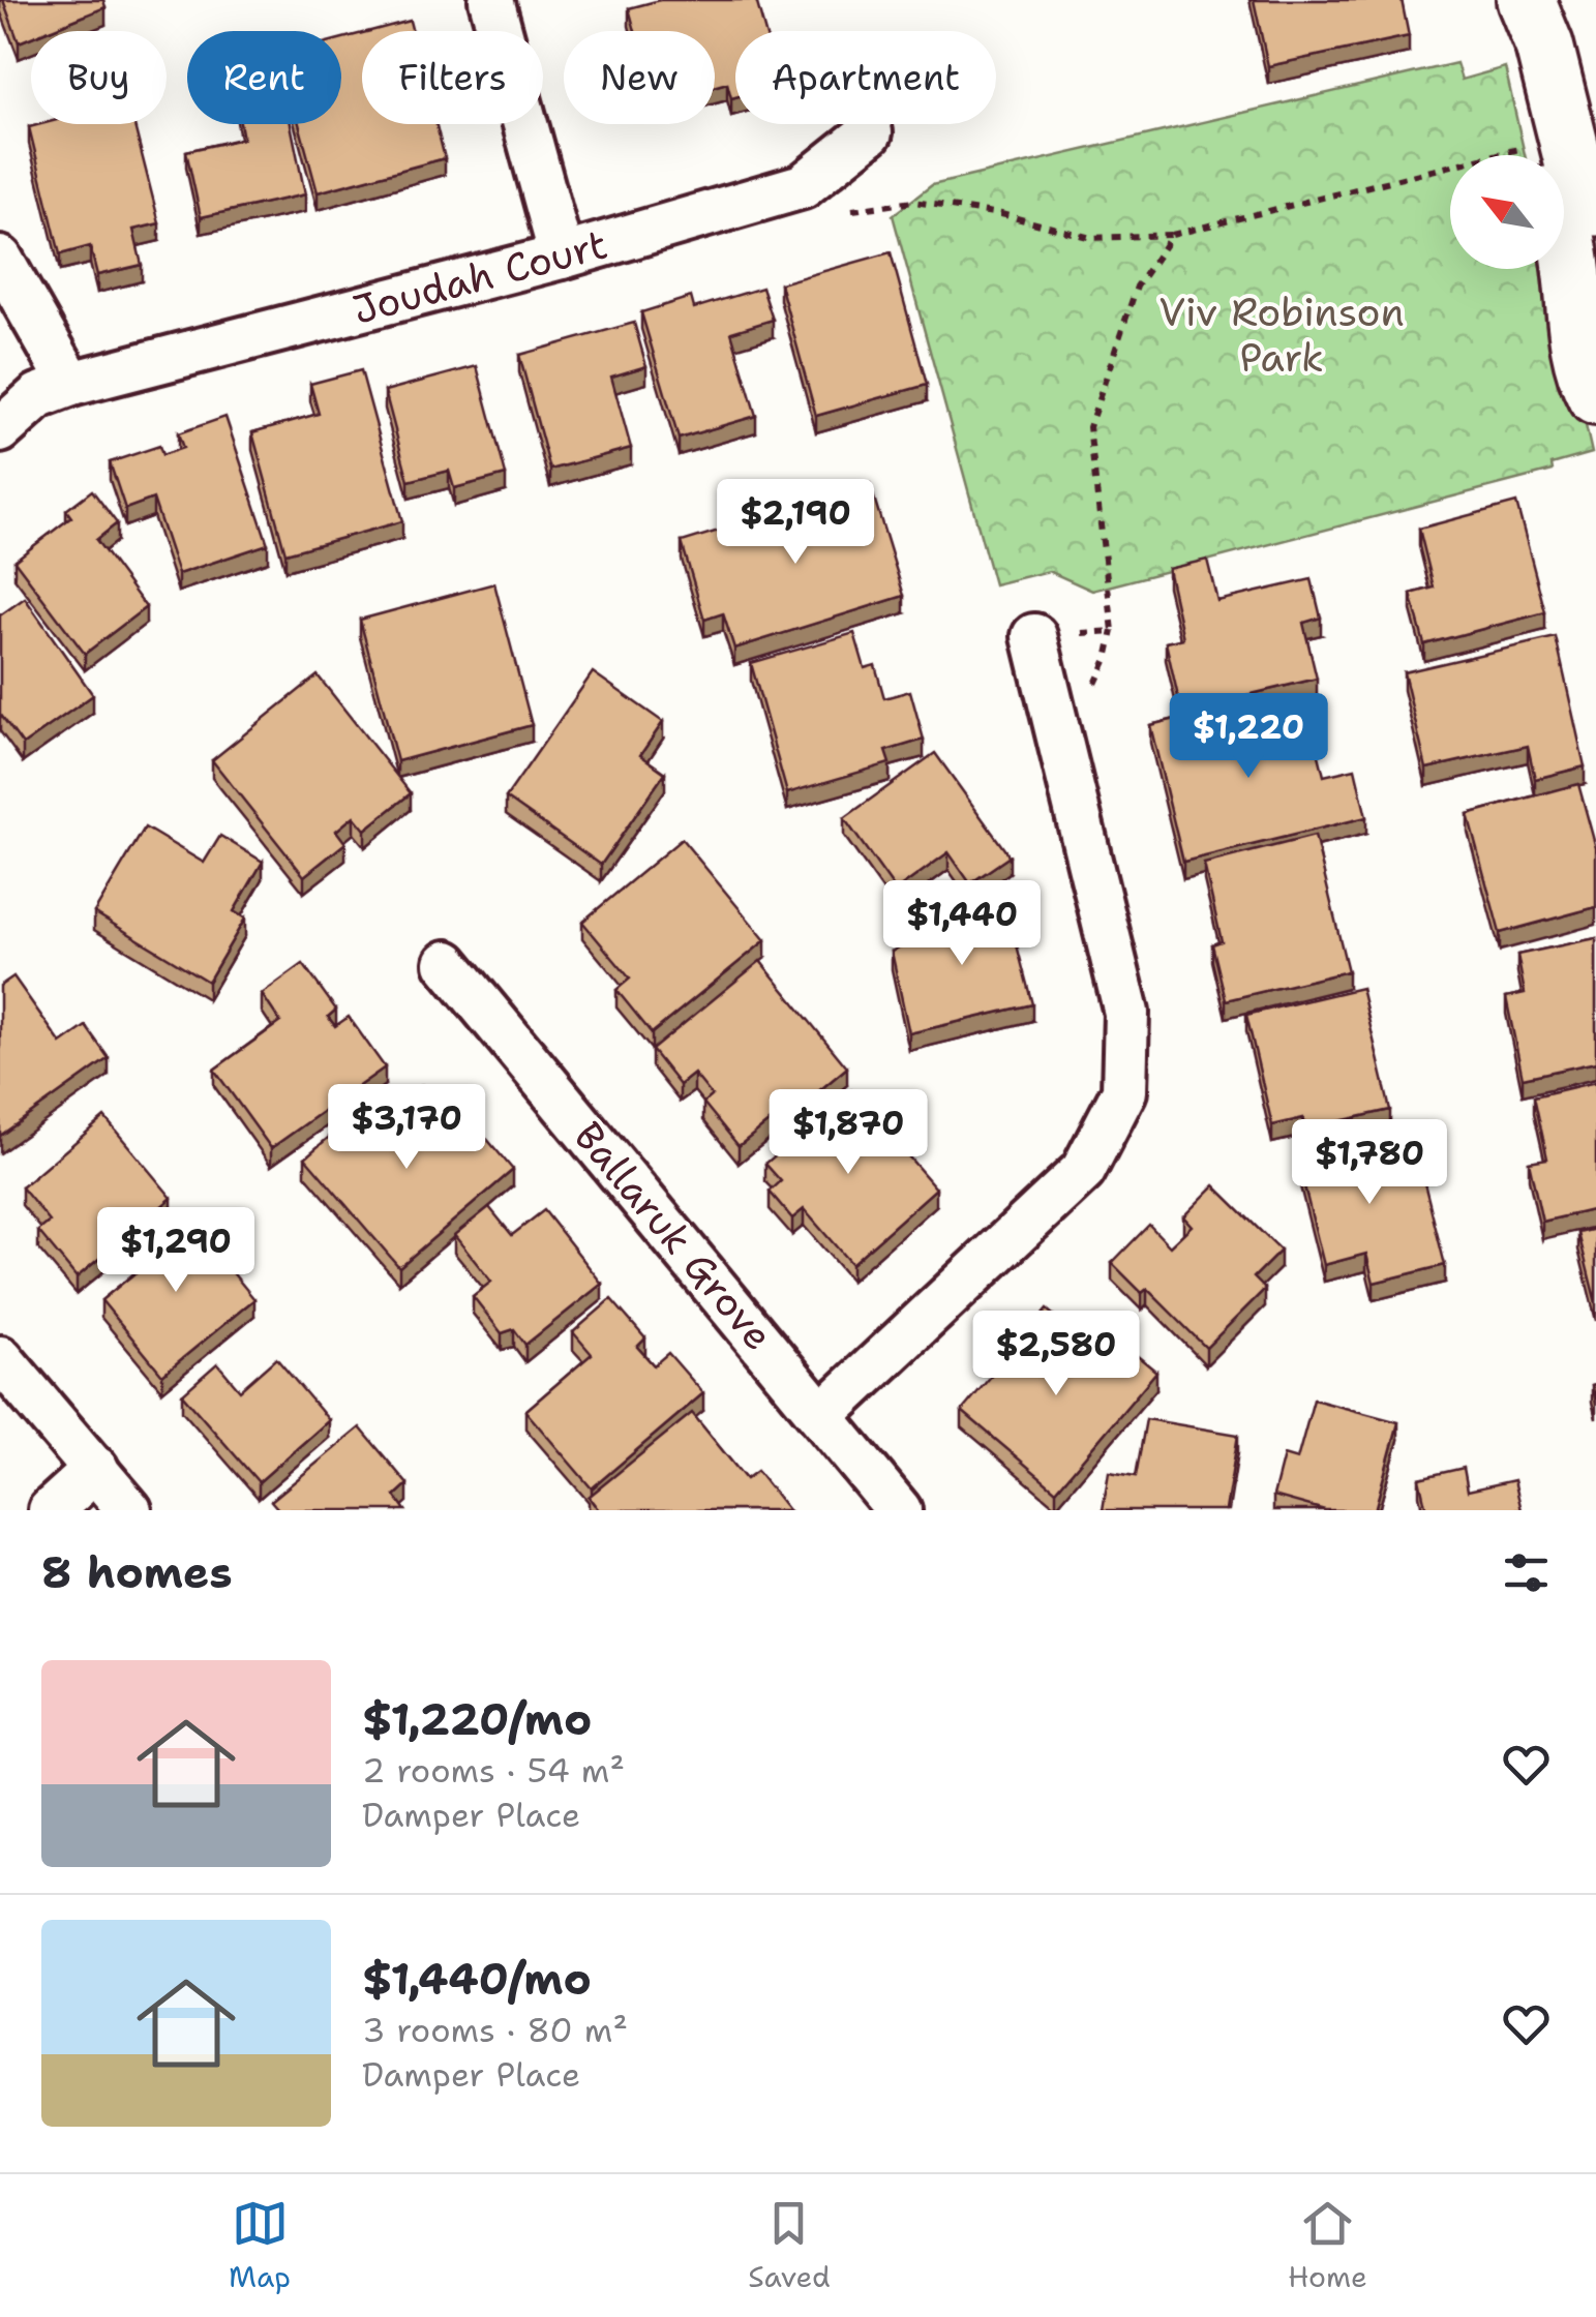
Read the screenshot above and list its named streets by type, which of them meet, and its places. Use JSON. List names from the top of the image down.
{
  "streets": {
    "street": ["Joudah Court", "Ballaruk Grove"]
  },
  "parks": ["Viv Robinson Park"],
  "north": "top left",
  "page": {
    "chip": [
      "Buy",
      "Rent",
      "Filters",
      "New",
      "Apartment"
    ],
    "price": [
      "$2,190",
      "$1,220",
      "$1,440",
      "$3,170",
      "$1,870",
      "$1,780",
      "$1,290",
      "$2,580"
    ],
    "heading": "8 homes",
    "list": [
      {
        "name": "$1,220/mo",
        "note": "2 rooms · 54 m² · Damper Place"
      },
      {
        "name": "$1,440/mo",
        "note": "3 rooms · 80 m² · Damper Place"
      }
    ],
    "tabs": ["Map", "Saved", "Home"]
  }
}
